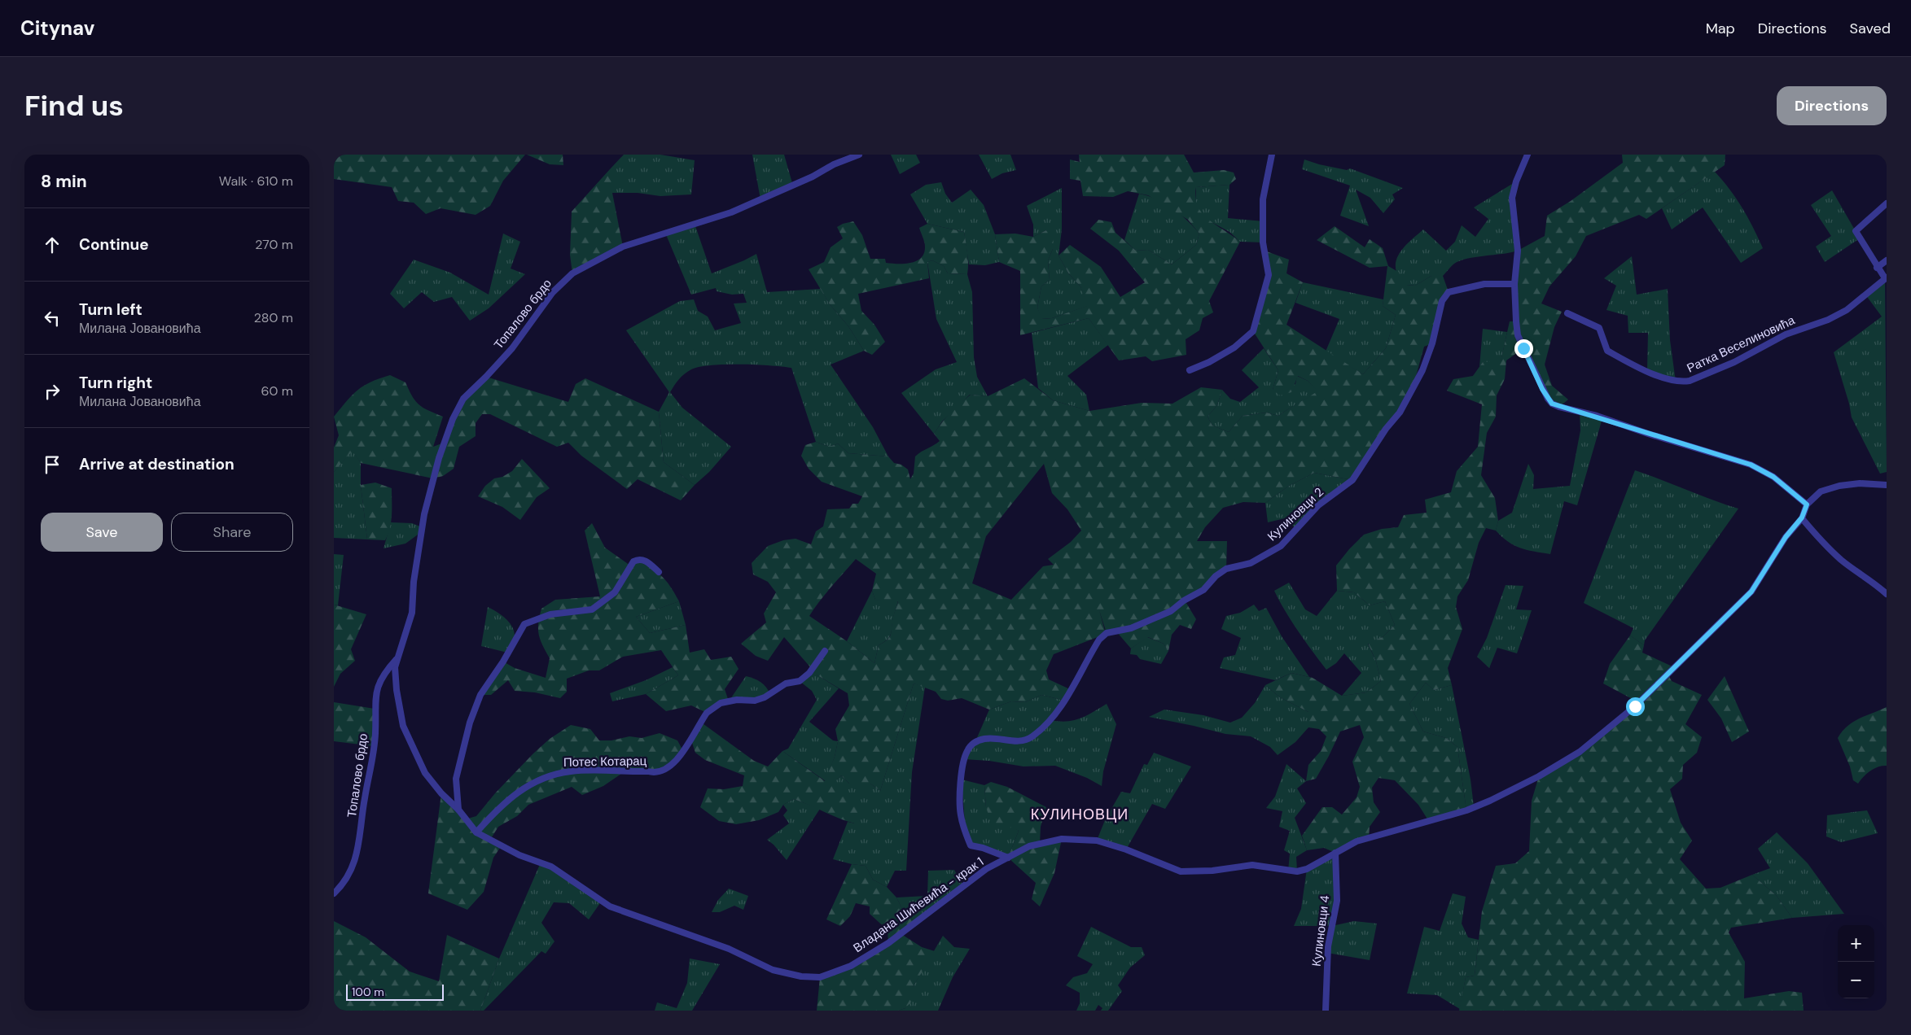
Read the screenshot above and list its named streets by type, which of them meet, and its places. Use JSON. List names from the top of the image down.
{
  "streets": {
    "street": [
      "Топалово брдо",
      "Ратка Веселиновића",
      "Кулиновци 2",
      "Потес Котарац",
      "Владана Шићевића - крак 1",
      "Кулиновци 4"
    ]
  },
  "crossings": [
    ["Топалово брдо", "Владана Шићевића - крак 1"],
    ["Кулиновци 2", "Владана Шићевића - крак 1"],
    ["Потес Котарац", "Владана Шићевића - крак 1"],
    ["Владана Шићевића - крак 1", "Кулиновци 4"]
  ],
  "districts": ["КУЛИНОВЦИ"],
  "scale_bar": "100 m",
  "page": {
    "header": "Citynav",
    "nav": ["Map", "Directions", "Saved"],
    "buttons": [
      "Directions",
      ["Save", "Share"]
    ],
    "title": "Find us",
    "heading": ["8 min", "Walk · 610 m"],
    "list": [
      ["Continue", "270 m"],
      ["Turn left", "Милана Јовановића", "280 m"],
      ["Turn right", "Милана Јовановића", "60 m"],
      "Arrive at destination"
    ],
    "map_buttons": ["+", "−"],
    "scale": "100 m"
  }
}
